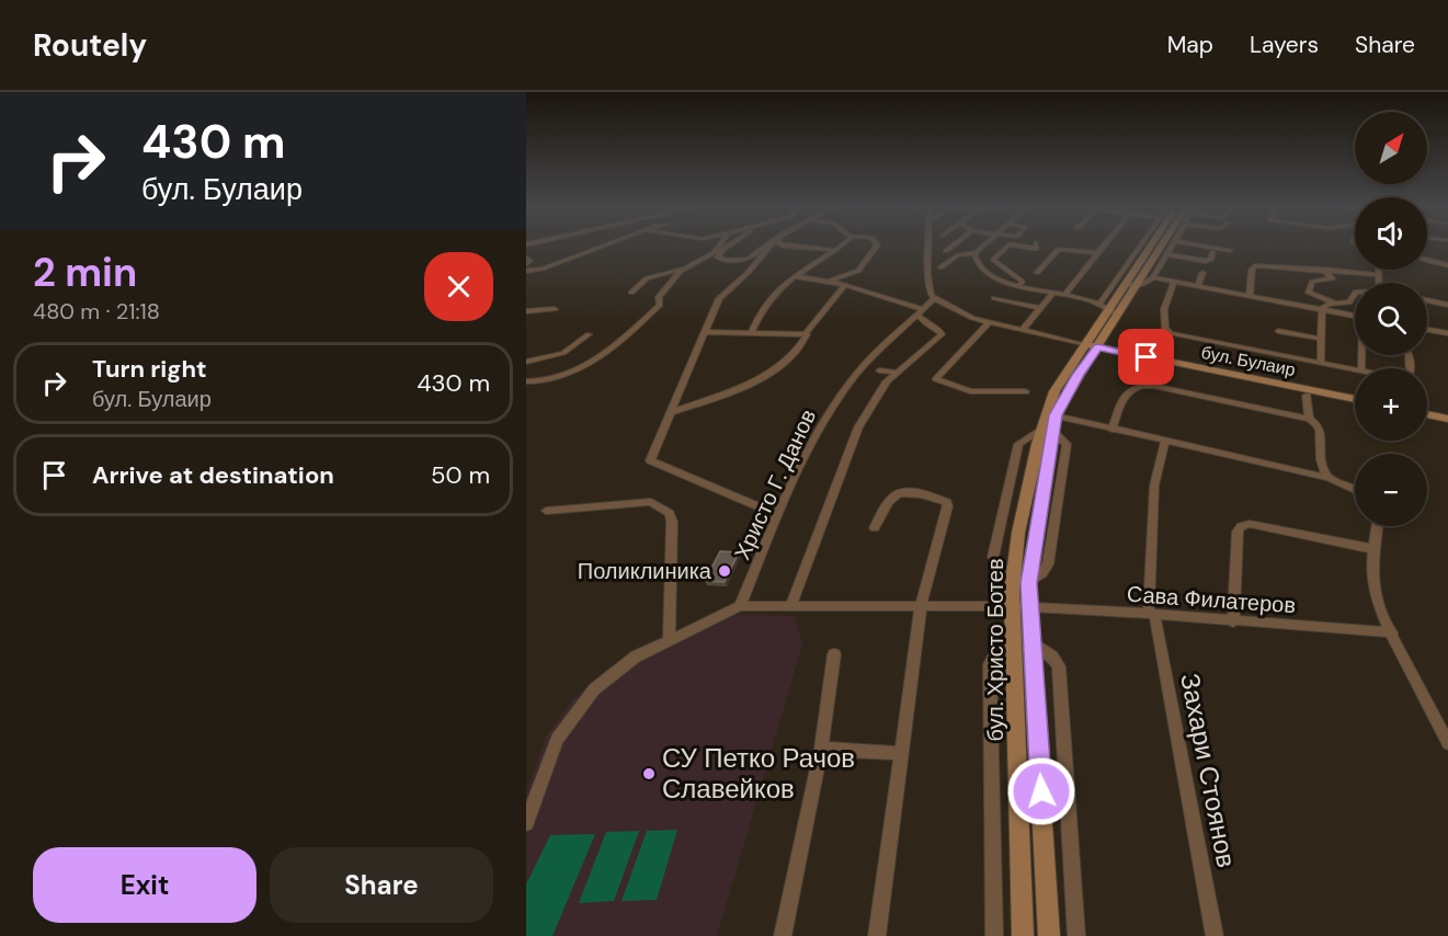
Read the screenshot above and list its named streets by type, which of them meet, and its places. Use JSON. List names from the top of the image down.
{
  "streets": {
    "main road": ["бул. Булаир", "бул. Христо Ботев"],
    "street": ["Христо Г. Данов", "Сава Филатеров", "Захари Стоянов"]
  },
  "crossings": [
    ["бул. Булаир", "бул. Христо Ботев"],
    ["Христо Г. Данов", "Сава Филатеров"],
    ["Сава Филатеров", "бул. Христо Ботев"],
    ["Сава Филатеров", "Захари Стоянов"]
  ],
  "places": ["Поликлиника", "СУ Петко Рачов Славейков"],
  "north": "top right",
  "page": {
    "header": "Routely",
    "nav": ["Map", "Layers", "Share"],
    "turn": ["430 m", "бул. Булаир"],
    "map_buttons": ["+", "−"],
    "heading": ["2 min", "480 m · 21:18"],
    "list": [
      {
        "name": "Turn right",
        "note": "бул. Булаир",
        "value": "430 m"
      },
      {
        "name": "Arrive at destination",
        "value": "50 m"
      }
    ],
    "buttons": ["Exit", "Share"]
  }
}
